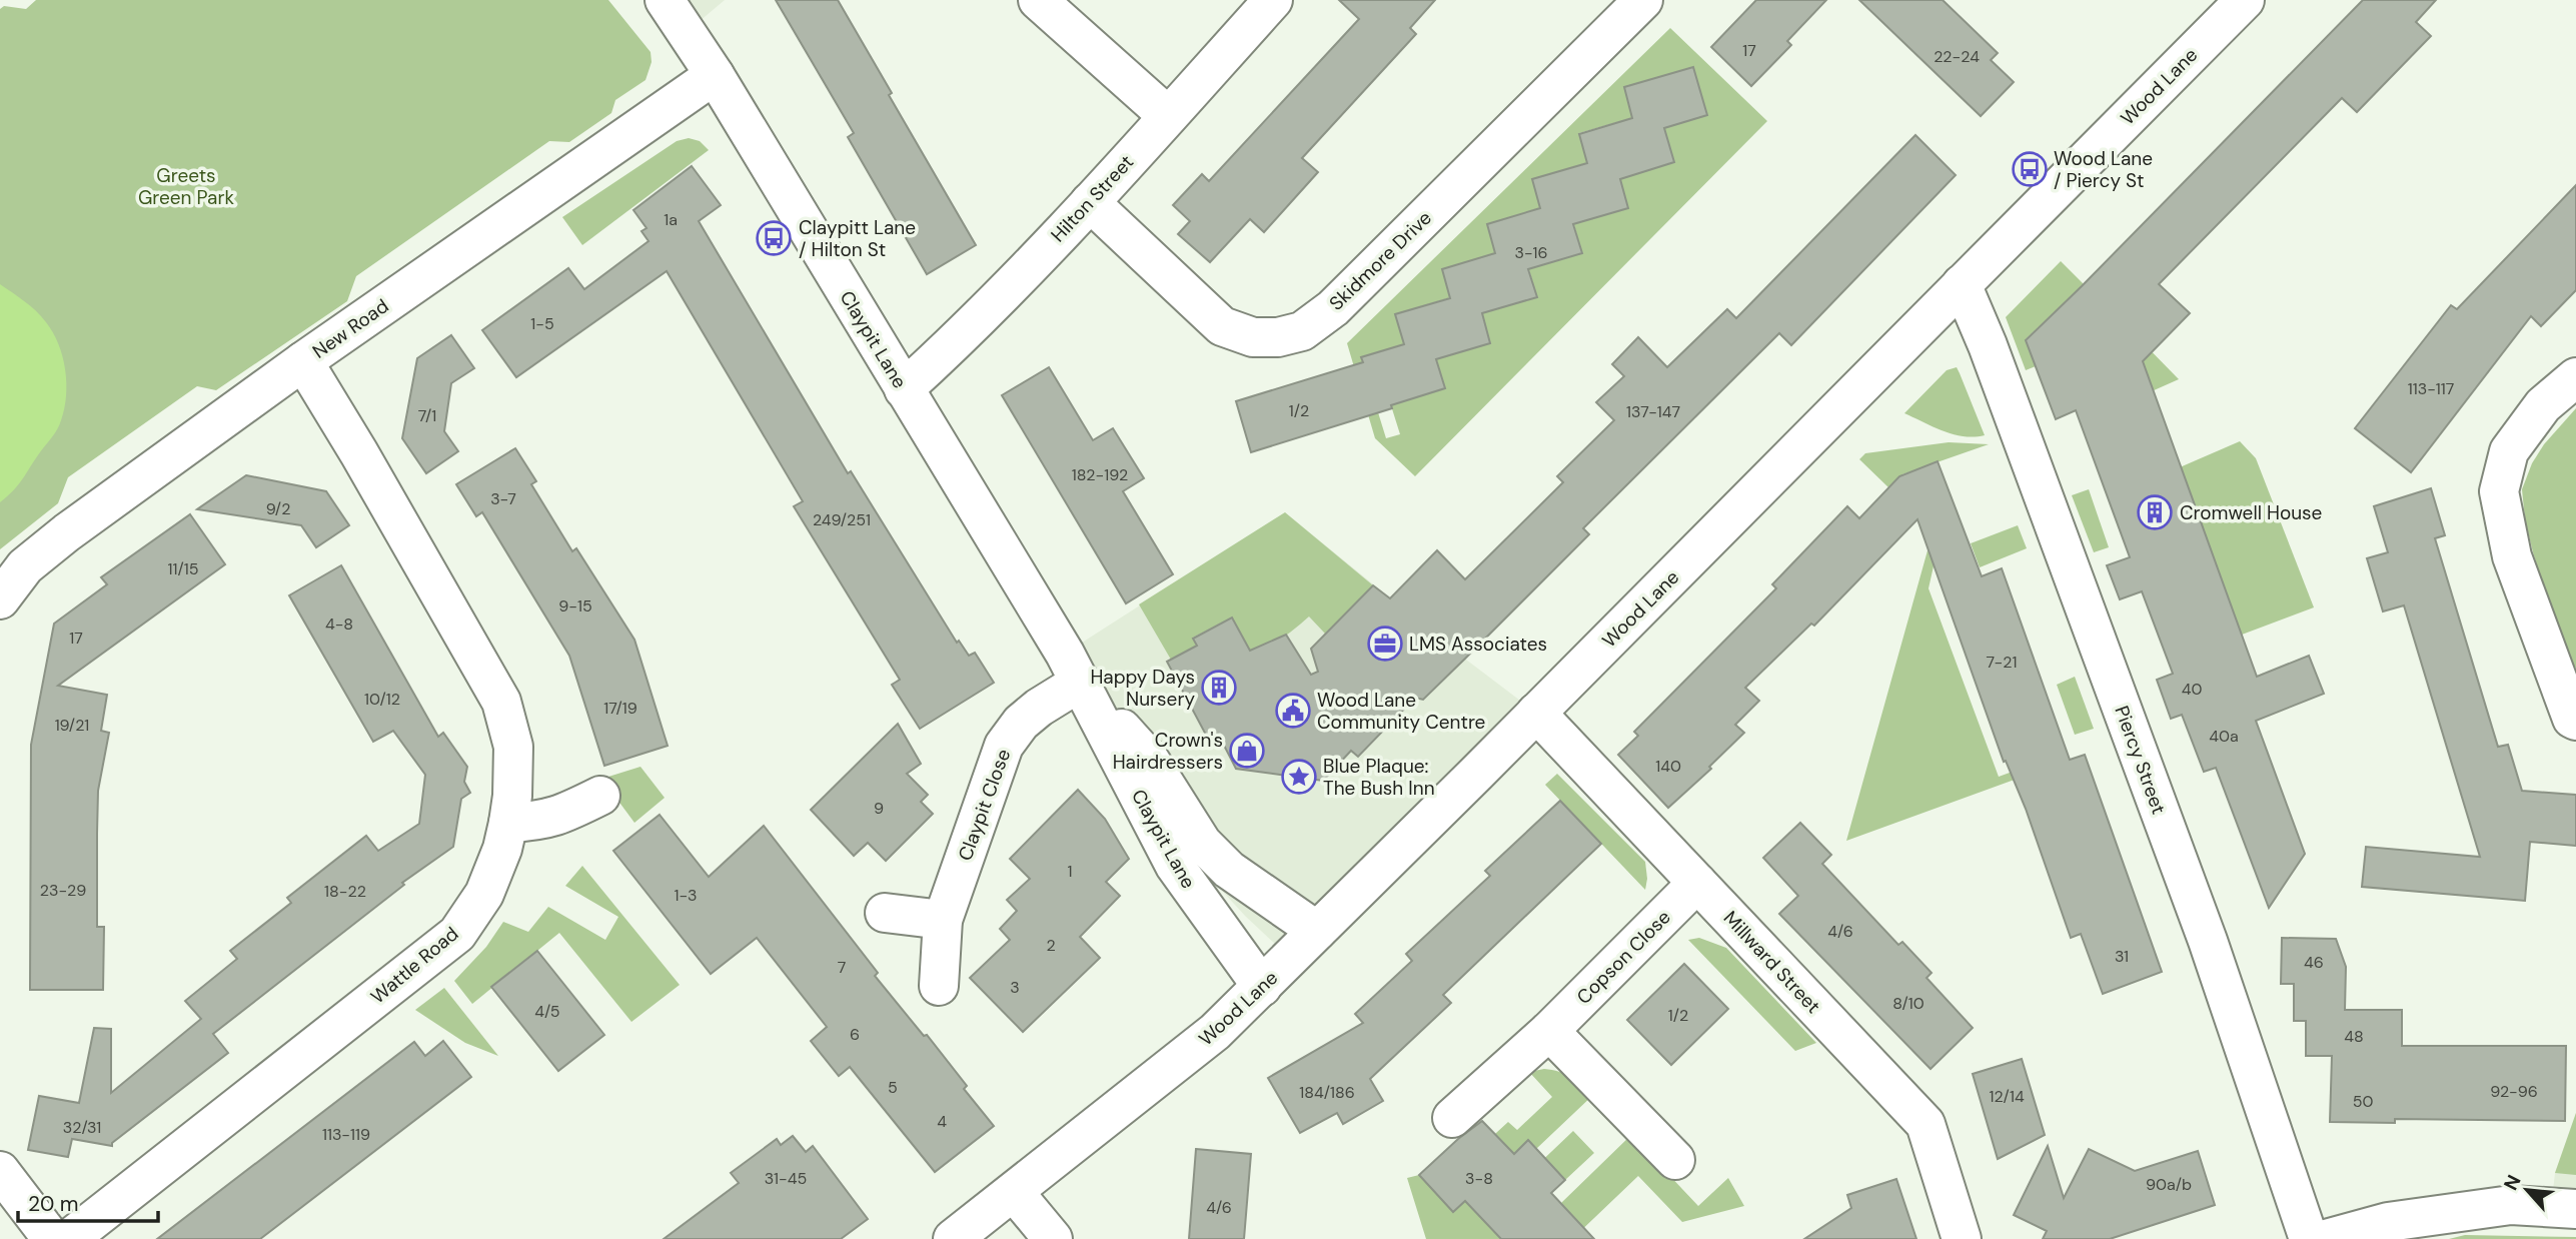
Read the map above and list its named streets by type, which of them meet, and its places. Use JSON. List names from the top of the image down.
{
  "streets": {
    "street": [
      "Wood Lane",
      "Hilton Street",
      "Skidmore Drive",
      "New Road",
      "Claypit Lane",
      "Piercy Street",
      "Claypit Close",
      "Copson Close",
      "Millward Street",
      "Wattle Road"
    ]
  },
  "crossings": [
    ["Wood Lane", "Claypit Lane"],
    ["Wood Lane", "Piercy Street"],
    ["Wood Lane", "Millward Street"],
    ["Hilton Street", "Skidmore Drive"],
    ["Hilton Street", "Claypit Lane"],
    ["New Road", "Claypit Lane"],
    ["New Road", "Wattle Road"],
    ["Claypit Lane", "Claypit Close"],
    ["Copson Close", "Millward Street"]
  ],
  "parks": ["Greets Green Park"],
  "places": {
    "bus stop": ["Wood Lane / Piercy St", "Claypitt Lane / Hilton St"],
    "building": ["Cromwell House", "Happy Days Nursery"],
    "office": ["LMS Associates"],
    "public building": ["Wood Lane Community Centre"],
    "shop": ["Crown's Hairdressers"],
    "place": ["Blue Plaque: The Bush Inn"]
  },
  "house_numbers": [
    "17",
    "22-24",
    "1a",
    "3-16",
    "1-5",
    "113-117",
    "1/2",
    "137-147",
    "7/1",
    "182-192",
    "3-7",
    "9/2",
    "249/251",
    "11/15",
    "9-15",
    "4-8",
    "17",
    "7-21",
    "40",
    "10/12",
    "17/19",
    "19/21",
    "40a",
    "140",
    "9",
    "1",
    "23-29",
    "18-22",
    "1-3",
    "4/6",
    "2",
    "31",
    "46",
    "7",
    "3",
    "8/10",
    "4/5",
    "1/2",
    "6",
    "48",
    "5",
    "92-96",
    "184/186",
    "12/14",
    "50",
    "4",
    "32/31",
    "113-119",
    "31-45",
    "3-8",
    "90a/b",
    "4/6"
  ],
  "scale_bar": "20 m",
  "north": "top left"
}
